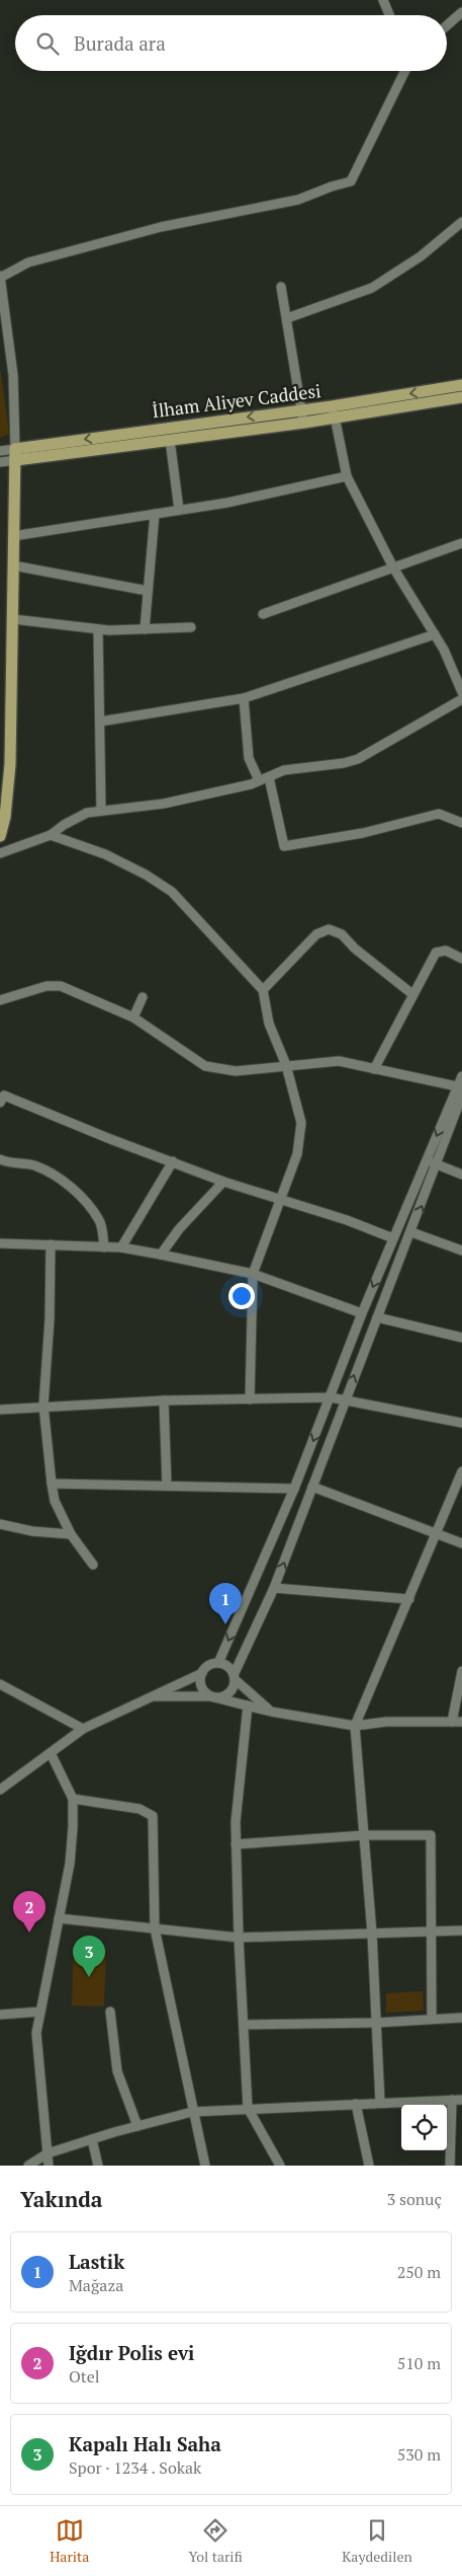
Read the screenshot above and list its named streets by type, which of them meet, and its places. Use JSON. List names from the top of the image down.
{
  "streets": {
    "main road": ["İlham Aliyev Caddesi"]
  },
  "page": {
    "search": "Burada ara",
    "pins": ["1", "2", "3"],
    "heading": ["Yakında", "3 sonuç"],
    "list": [
      {
        "mark": "1",
        "name": "Lastik",
        "note": "Mağaza",
        "value": "250 m"
      },
      {
        "mark": "2",
        "name": "Iğdır Polis evi",
        "note": "Otel",
        "value": "510 m"
      },
      {
        "mark": "3",
        "name": "Kapalı Halı Saha",
        "note": "Spor · 1234 . Sokak",
        "value": "530 m"
      }
    ],
    "nav": ["Harita", "Yol tarifi", "Kaydedilen"]
  }
}
